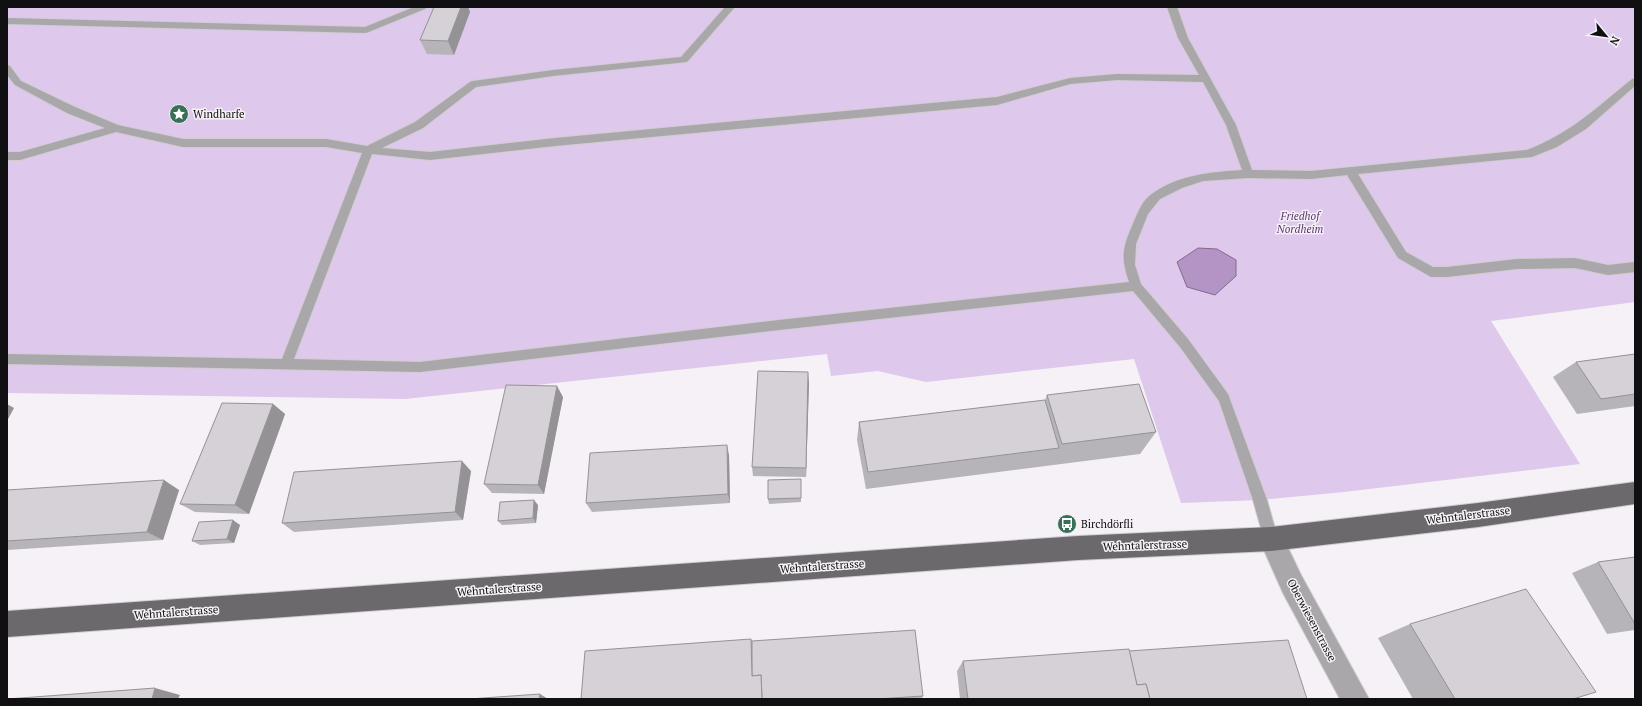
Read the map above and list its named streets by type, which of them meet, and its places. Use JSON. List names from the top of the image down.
{
  "streets": {
    "main road": ["Wehntalerstrasse"],
    "street": ["Oberwiesenstrasse"]
  },
  "crossings": [
    ["Wehntalerstrasse", "Oberwiesenstrasse"]
  ],
  "parks": ["Friedhof Nordheim"],
  "places": {
    "place": ["Windharfe"],
    "bus stop": ["Birchdörfli"]
  },
  "north": "bottom right"
}
